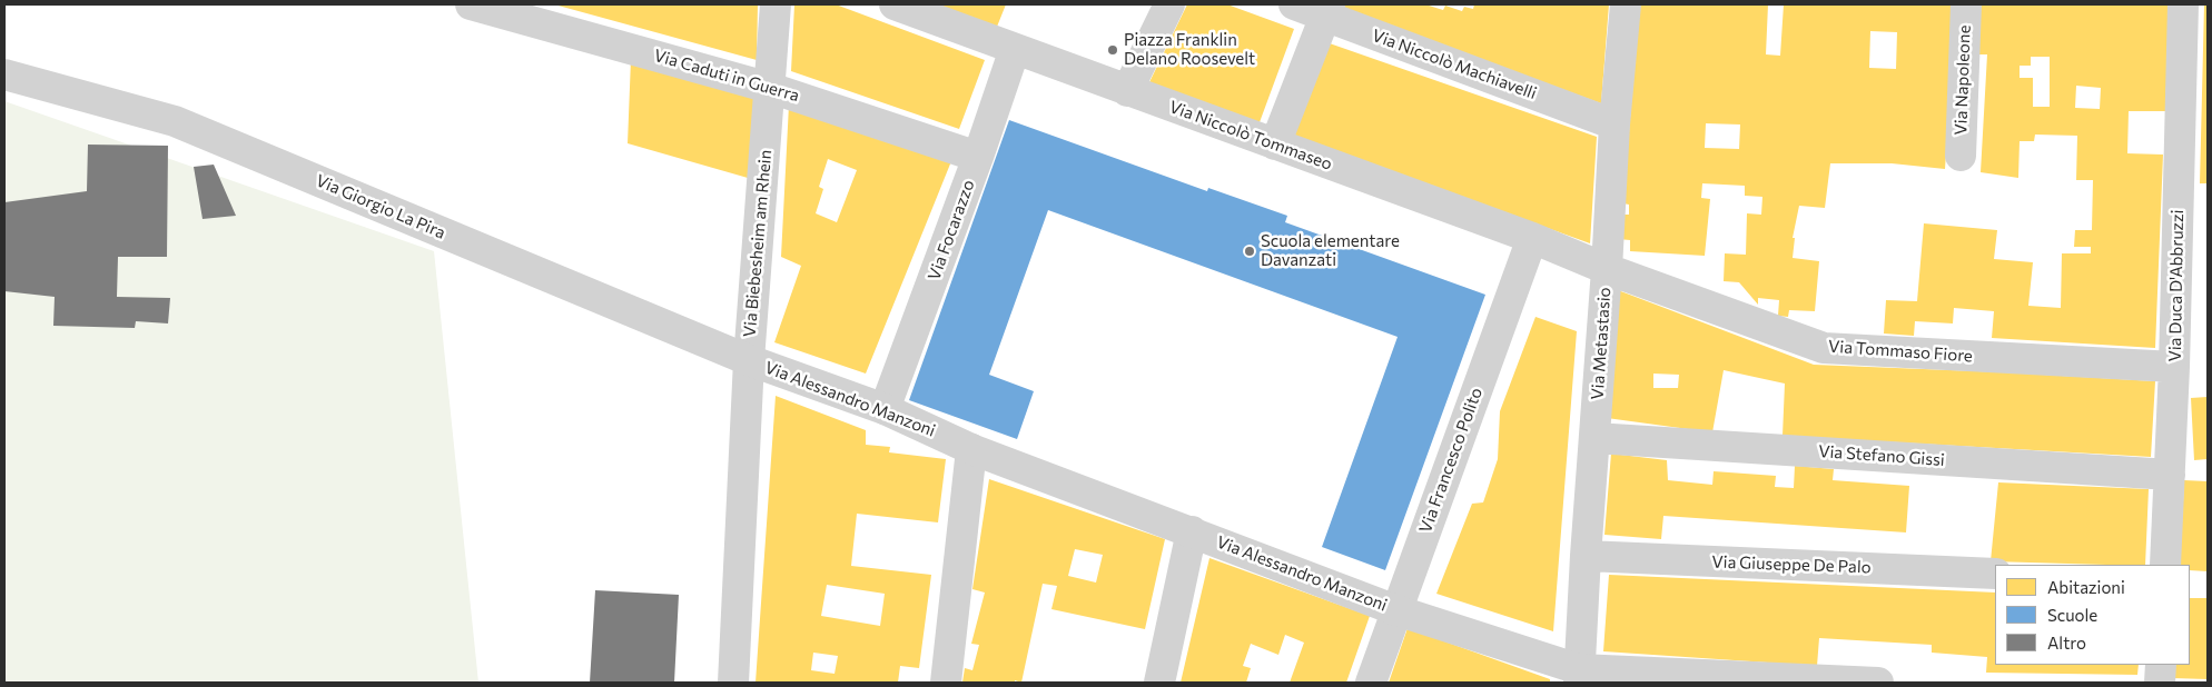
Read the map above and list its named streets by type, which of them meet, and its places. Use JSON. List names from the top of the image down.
{
  "streets": {
    "street": [
      "Via Niccolò Machiavelli",
      "Via Caduti in Guerra",
      "Via Napoleone",
      "Via Niccolò Tommaseo",
      "Via Giorgio La Pira",
      "Via Focarazzo",
      "Via Biebesheim am Rhein",
      "Via Duca D'Abbruzzi",
      "Via Metastasio",
      "Via Tommaso Fiore",
      "Via Alessandro Manzoni",
      "Via Stefano Gissi",
      "Via Francesco Polito",
      "Via Giuseppe De Palo"
    ]
  },
  "crossings": [
    ["Via Niccolò Machiavelli", "Via Metastasio"],
    ["Via Caduti in Guerra", "Via Focarazzo"],
    ["Via Caduti in Guerra", "Via Biebesheim am Rhein"],
    ["Via Niccolò Tommaseo", "Via Focarazzo"],
    ["Via Niccolò Tommaseo", "Via Metastasio"],
    ["Via Niccolò Tommaseo", "Via Tommaso Fiore"],
    ["Via Niccolò Tommaseo", "Via Francesco Polito"],
    ["Via Giorgio La Pira", "Via Biebesheim am Rhein"],
    ["Via Giorgio La Pira", "Via Alessandro Manzoni"],
    ["Via Focarazzo", "Via Alessandro Manzoni"],
    ["Via Biebesheim am Rhein", "Via Alessandro Manzoni"],
    ["Via Duca D'Abbruzzi", "Via Tommaso Fiore"],
    ["Via Duca D'Abbruzzi", "Via Stefano Gissi"],
    ["Via Metastasio", "Via Tommaso Fiore"],
    ["Via Metastasio", "Via Alessandro Manzoni"],
    ["Via Metastasio", "Via Stefano Gissi"],
    ["Via Metastasio", "Via Giuseppe De Palo"],
    ["Via Alessandro Manzoni", "Via Francesco Polito"]
  ],
  "places": ["Piazza Franklin Delano Roosevelt", "Scuola elementare Davanzati"],
  "legend": ["Abitazioni", "Scuole", "Altro"]
}
